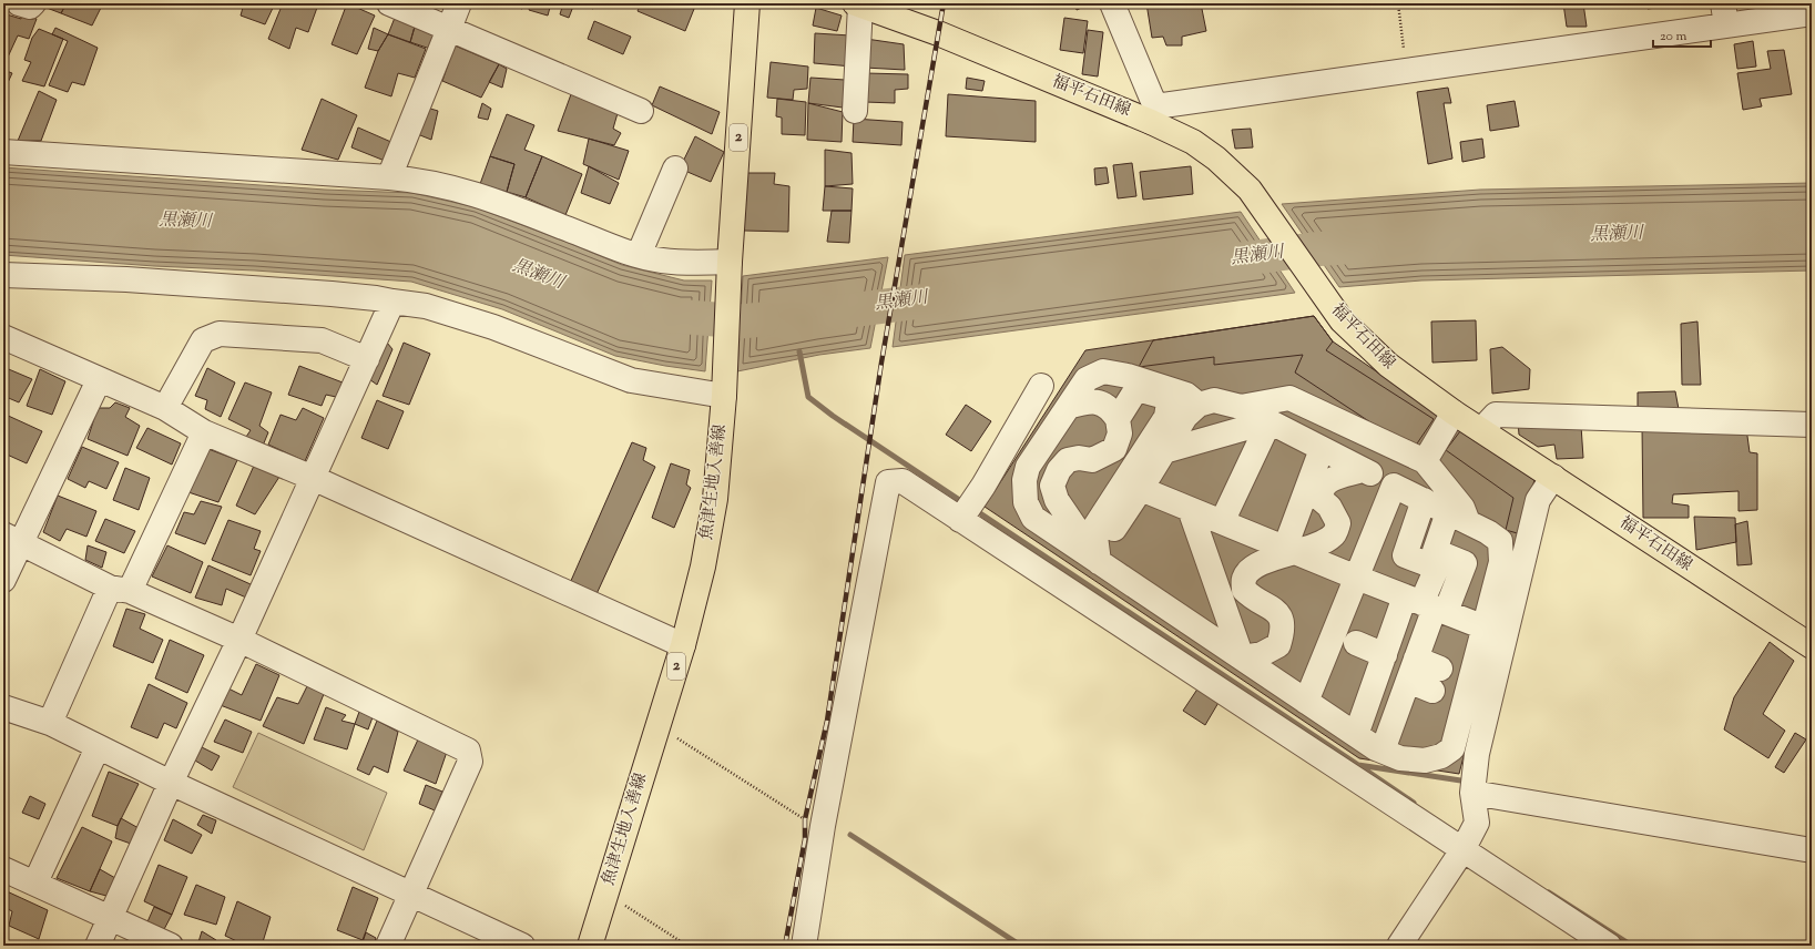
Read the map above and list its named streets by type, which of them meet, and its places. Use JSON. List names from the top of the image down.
{
  "streets": {
    "main road": ["福平石田線", "2", "魚津生地入善線"]
  },
  "water": ["黒瀬川"],
  "scale_bar": "20 m"
}
